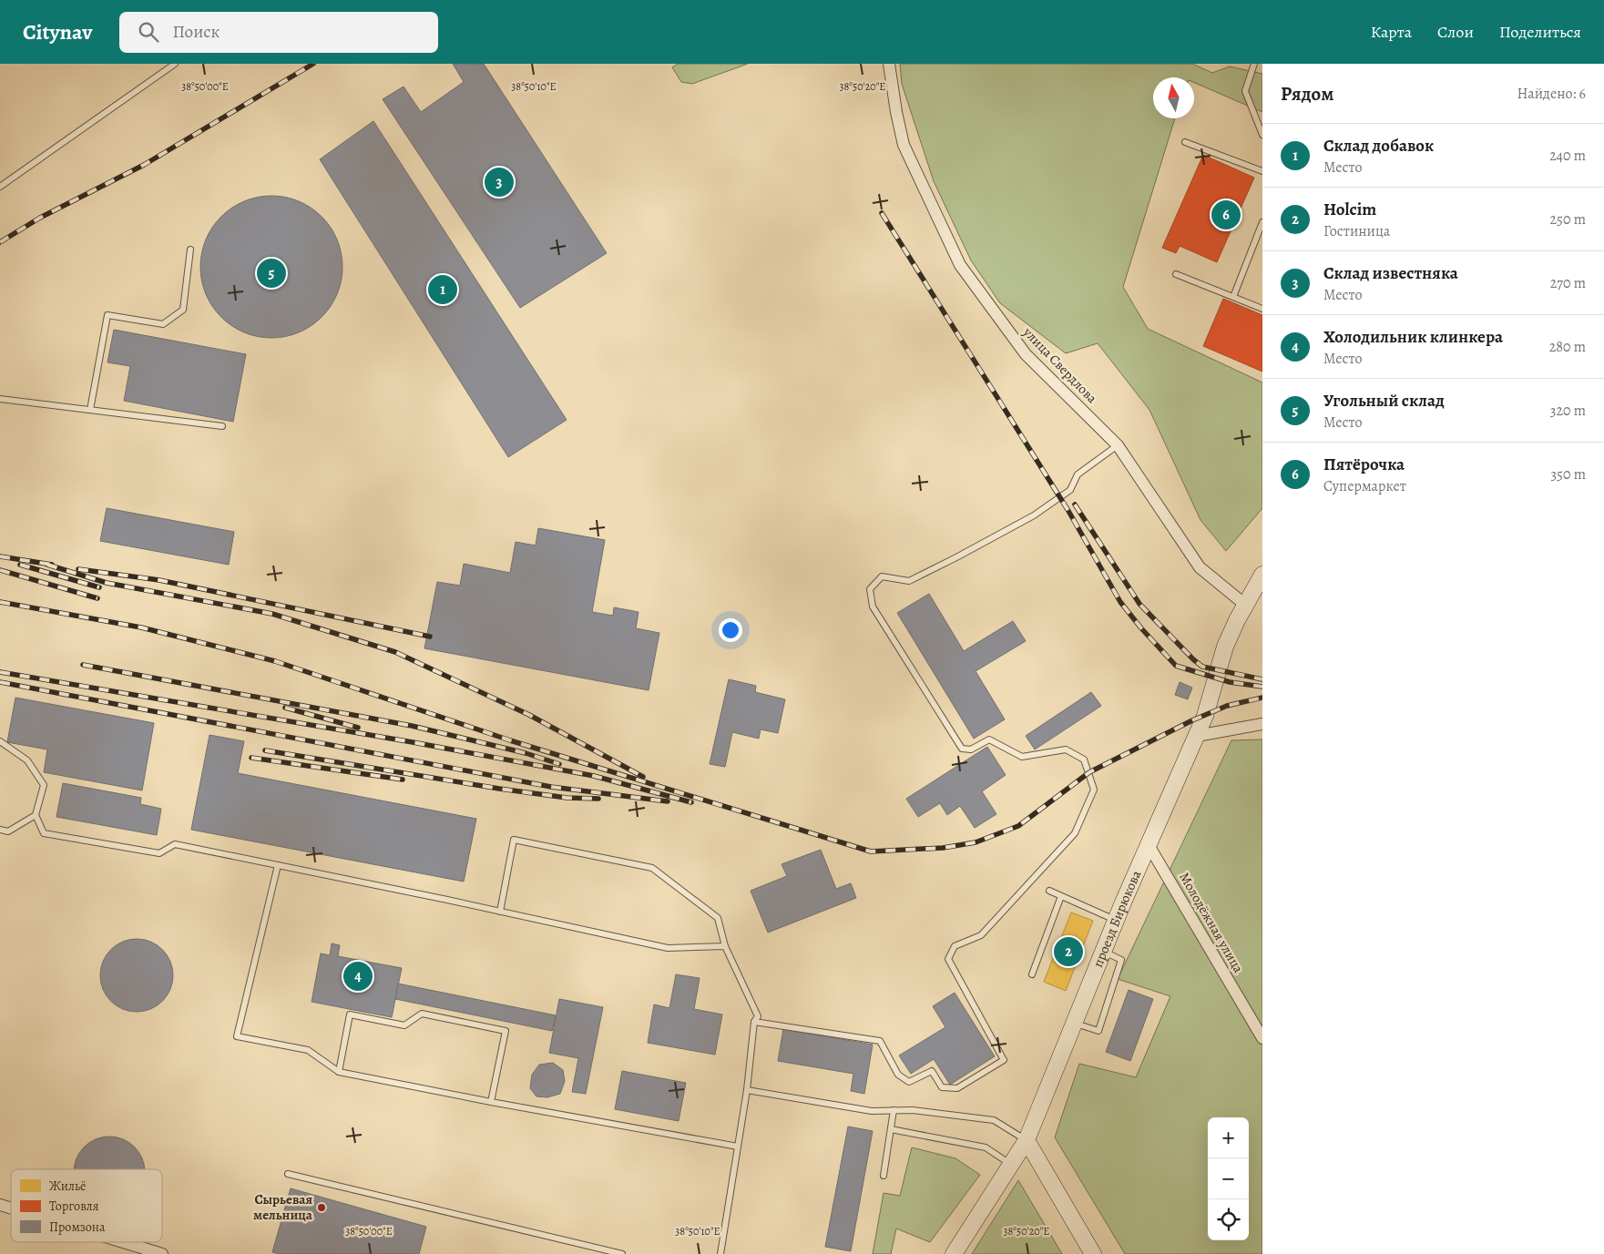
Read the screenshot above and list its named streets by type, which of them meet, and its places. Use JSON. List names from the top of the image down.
{
  "streets": {
    "street": ["улица Свердлова", "проезд Бирюкова", "Молодёжная улица"]
  },
  "crossings": [
    ["улица Свердлова", "проезд Бирюкова"],
    ["проезд Бирюкова", "Молодёжная улица"]
  ],
  "places": ["Сырьевая мельница"],
  "legend": ["Жильё", "Торговля", "Промзона"],
  "north": "top",
  "page": {
    "header": "Citynav",
    "search": "Поиск",
    "nav": ["Карта", "Слои", "Поделиться"],
    "heading": ["Рядом", "Найдено: 6"],
    "list": [
      {
        "mark": "1",
        "name": "Склад добавок",
        "note": "Место",
        "value": "240 m"
      },
      {
        "mark": "2",
        "name": "Holcim",
        "note": "Гостиница",
        "value": "250 m"
      },
      {
        "mark": "3",
        "name": "Склад известняка",
        "note": "Место",
        "value": "270 m"
      },
      {
        "mark": "4",
        "name": "Холодильник клинкера",
        "note": "Место",
        "value": "280 m"
      },
      {
        "mark": "5",
        "name": "Угольный склад",
        "note": "Место",
        "value": "320 m"
      },
      {
        "mark": "6",
        "name": "Пятёрочка",
        "note": "Супермаркет",
        "value": "350 m"
      }
    ],
    "pins": [
      "3",
      "6",
      "5",
      "1",
      "2",
      "4"
    ],
    "map_buttons": ["+", "−"]
  },
  "coordinates": ["38°50'00\"E", "38°50'10\"E", "38°50'20\"E"]
}
